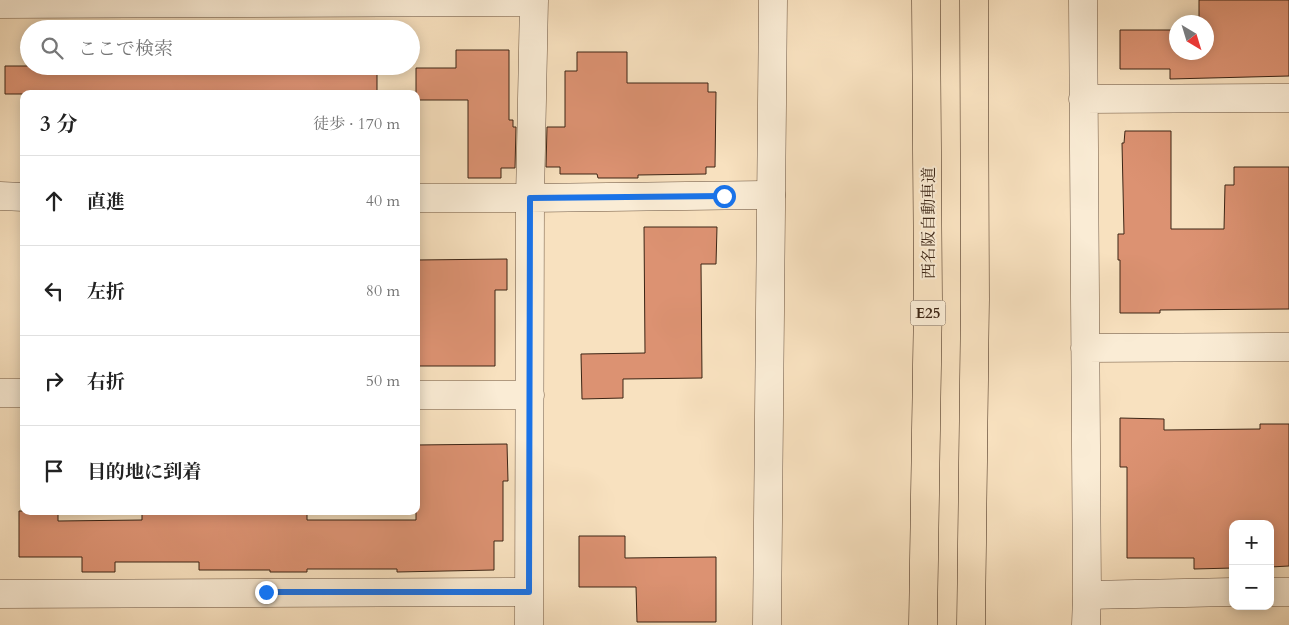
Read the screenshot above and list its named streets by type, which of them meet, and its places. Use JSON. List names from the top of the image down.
{
  "streets": {
    "highway": ["西名阪自動車道", "E25"]
  },
  "north": "bottom right",
  "page": {
    "search": "ここで検索",
    "heading": ["3 分", "徒歩 · 170 m"],
    "list": [
      ["直進", "40 m"],
      ["左折", "80 m"],
      ["右折", "50 m"],
      "目的地に到着"
    ],
    "map_buttons": ["+", "−"]
  }
}
